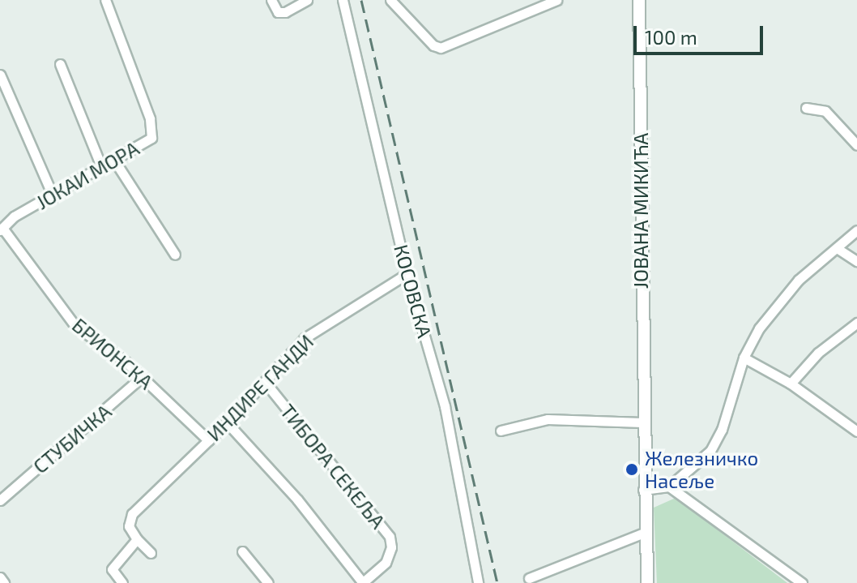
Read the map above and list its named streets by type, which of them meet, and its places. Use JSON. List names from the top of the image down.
{
  "streets": {
    "street": [
      "ЈОКАИ МОРА",
      "ЈОВАНА МИКИЋА",
      "КОСОВСКА",
      "БРИОНСКА",
      "ИНДИРЕ ГАНДИ",
      "СТУБИЧКА",
      "ТИБОРА СЕКЕЉА"
    ]
  },
  "crossings": [
    ["ЈОКАИ МОРА", "БРИОНСКА"],
    ["КОСОВСКА", "ИНДИРЕ ГАНДИ"],
    ["БРИОНСКА", "ИНДИРЕ ГАНДИ"],
    ["БРИОНСКА", "СТУБИЧКА"],
    ["ИНДИРЕ ГАНДИ", "ТИБОРА СЕКЕЉА"]
  ],
  "places": ["Железничко Насеље"],
  "scale_bar": "100 m"
}
